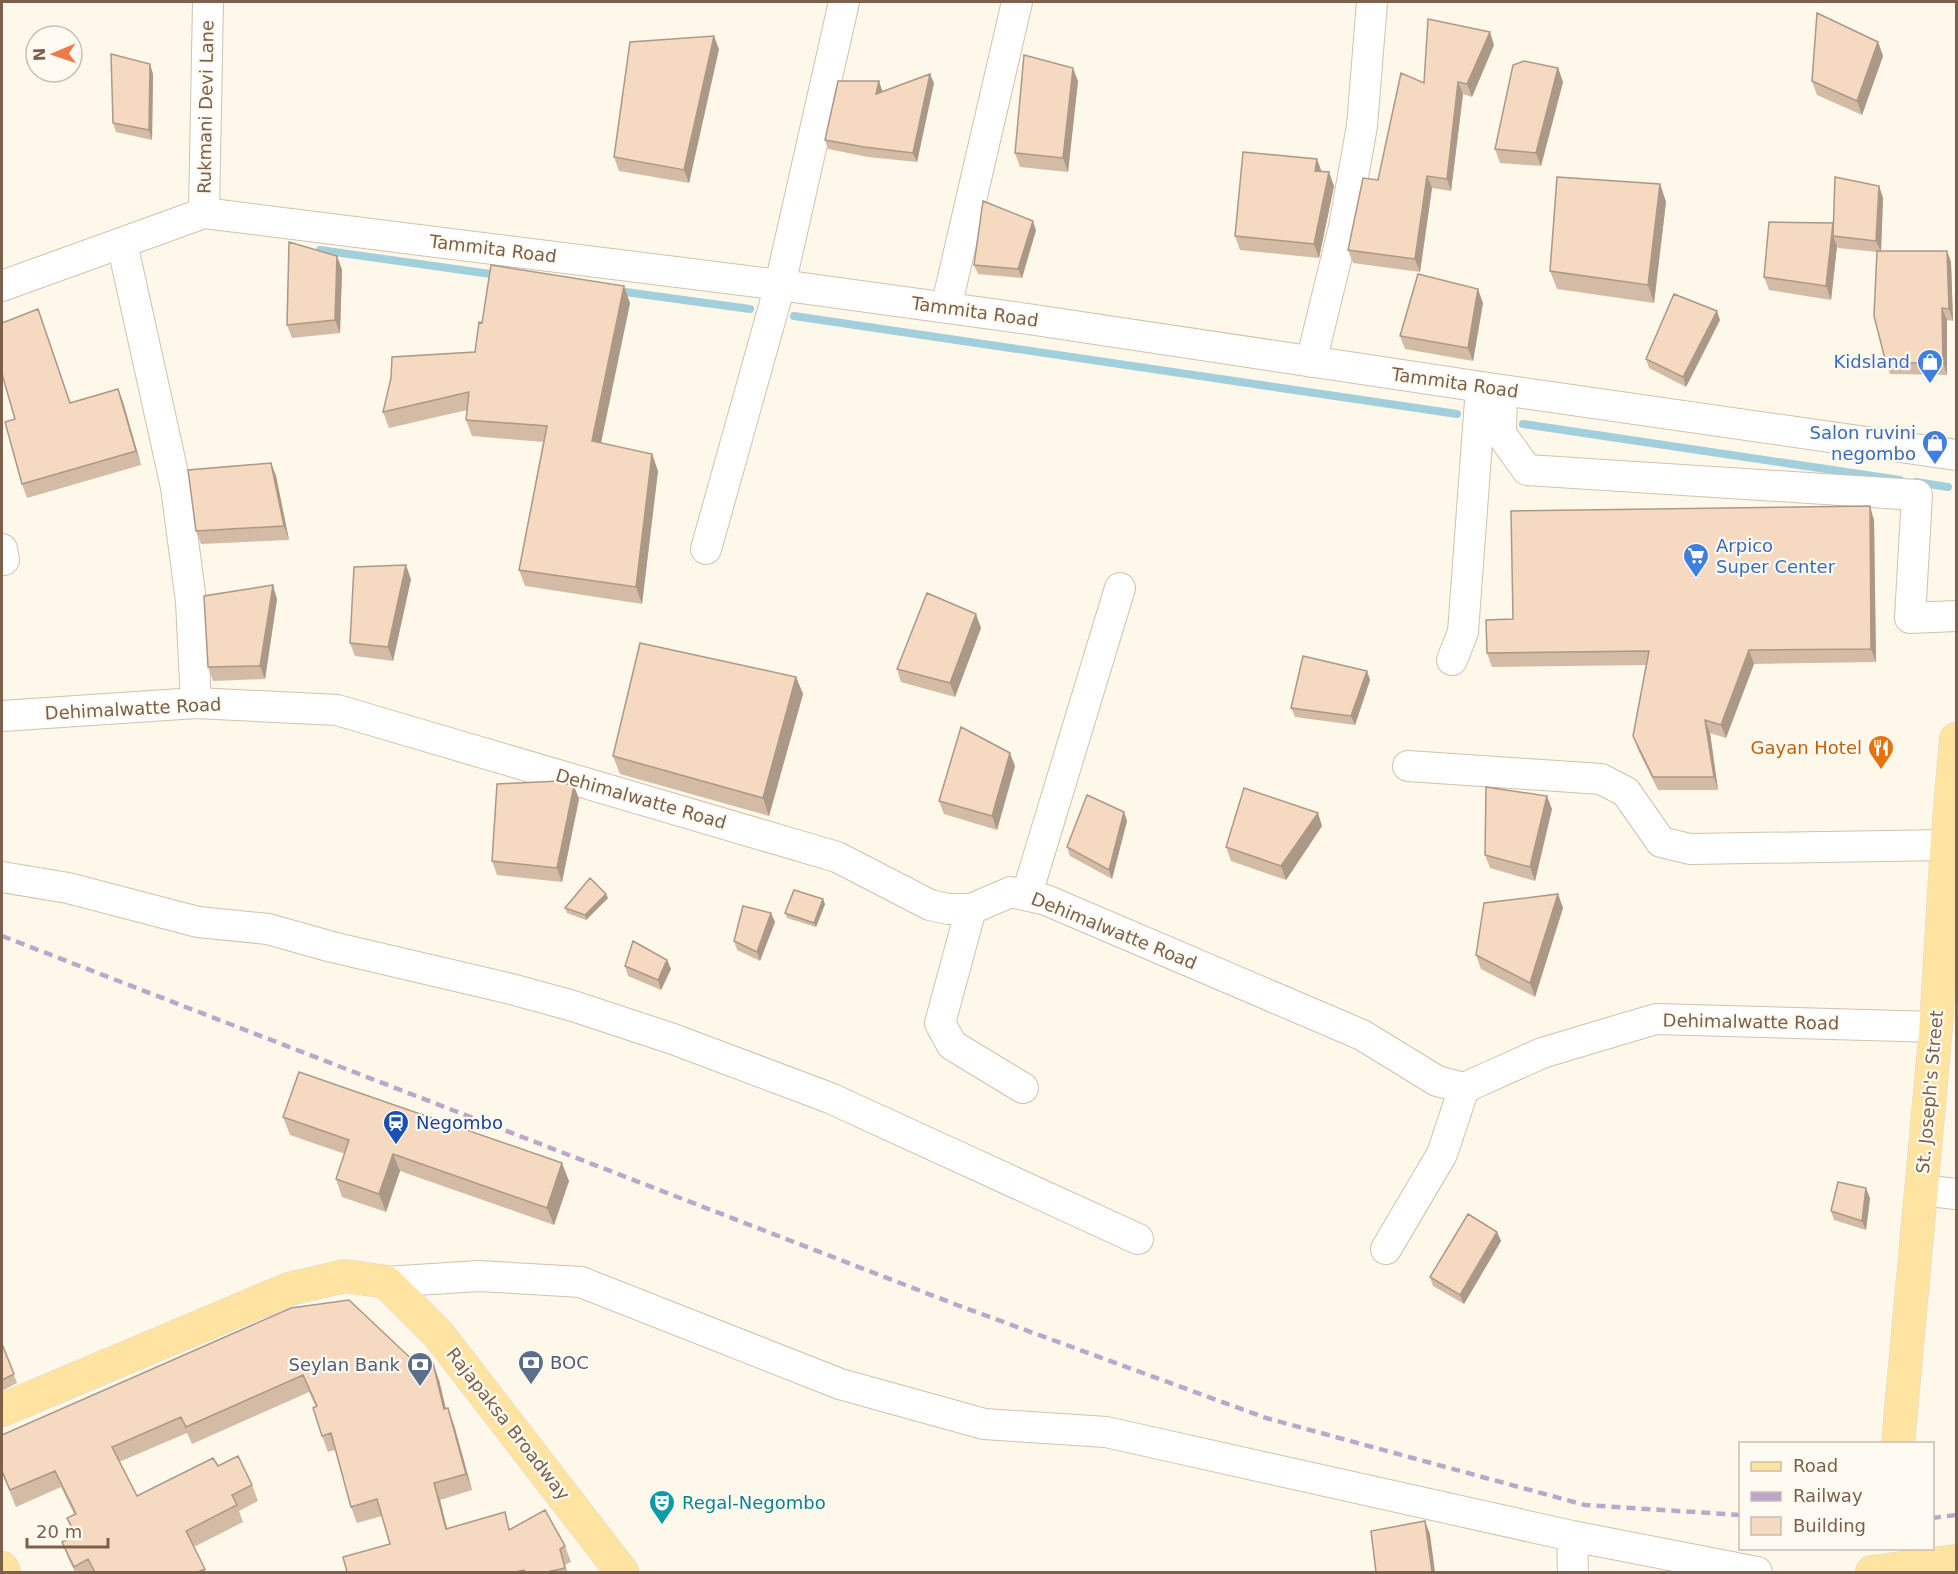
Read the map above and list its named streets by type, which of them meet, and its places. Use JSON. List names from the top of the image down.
{
  "streets": {
    "main road": ["St. Joseph's Street", "Rajapaksa Broadway"],
    "street": ["Rukmani Devi Lane", "Tammita Road", "Dehimalwatte Road"]
  },
  "crossings": [
    ["Rukmani Devi Lane", "Tammita Road"],
    ["Dehimalwatte Road", "St. Joseph's Street"]
  ],
  "places": {
    "shop": ["Kidsland", "Salon ruvini negombo"],
    "supermarket": ["Arpico Super Center"],
    "restaurant": ["Gayan Hotel"],
    "station": ["Negombo"],
    "bank": ["BOC", "Seylan Bank"],
    "theatre": ["Regal-Negombo"]
  },
  "legend": ["Road", "Railway", "Building"],
  "scale_bar": "20 m",
  "north": "left"
}
